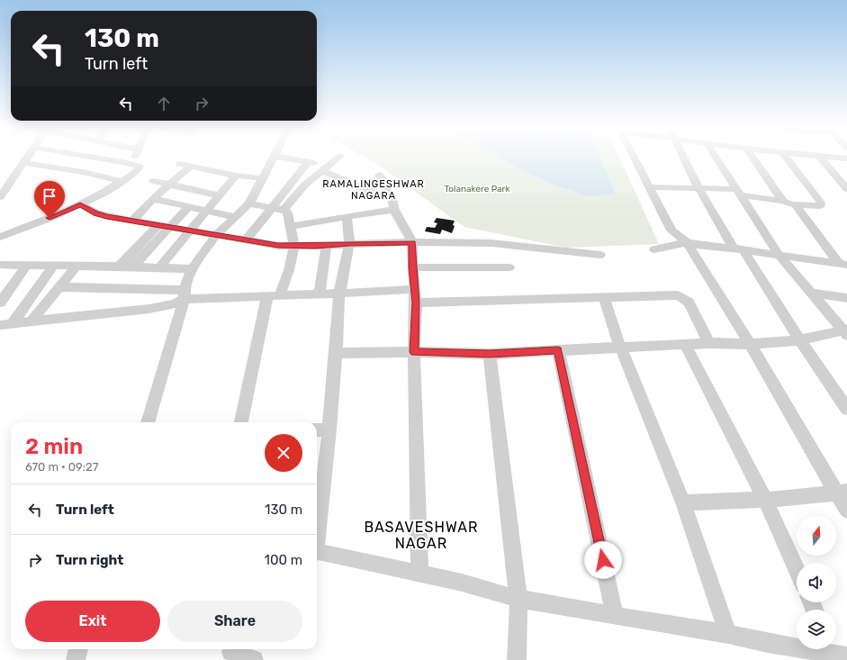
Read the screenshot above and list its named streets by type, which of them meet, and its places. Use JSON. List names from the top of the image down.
{
  "districts": ["RAMALINGESHWAR NAGARA", "BASAVESHWAR NAGAR"],
  "parks": ["Tolanakere Park"],
  "north": "top",
  "page": {
    "turn": ["130 m", "Turn left"],
    "heading": ["2 min", "670 m · 09:27"],
    "list": [
      {
        "name": "Turn left",
        "value": "130 m"
      },
      {
        "name": "Turn right",
        "value": "100 m"
      }
    ],
    "buttons": ["Exit", "Share"]
  }
}
